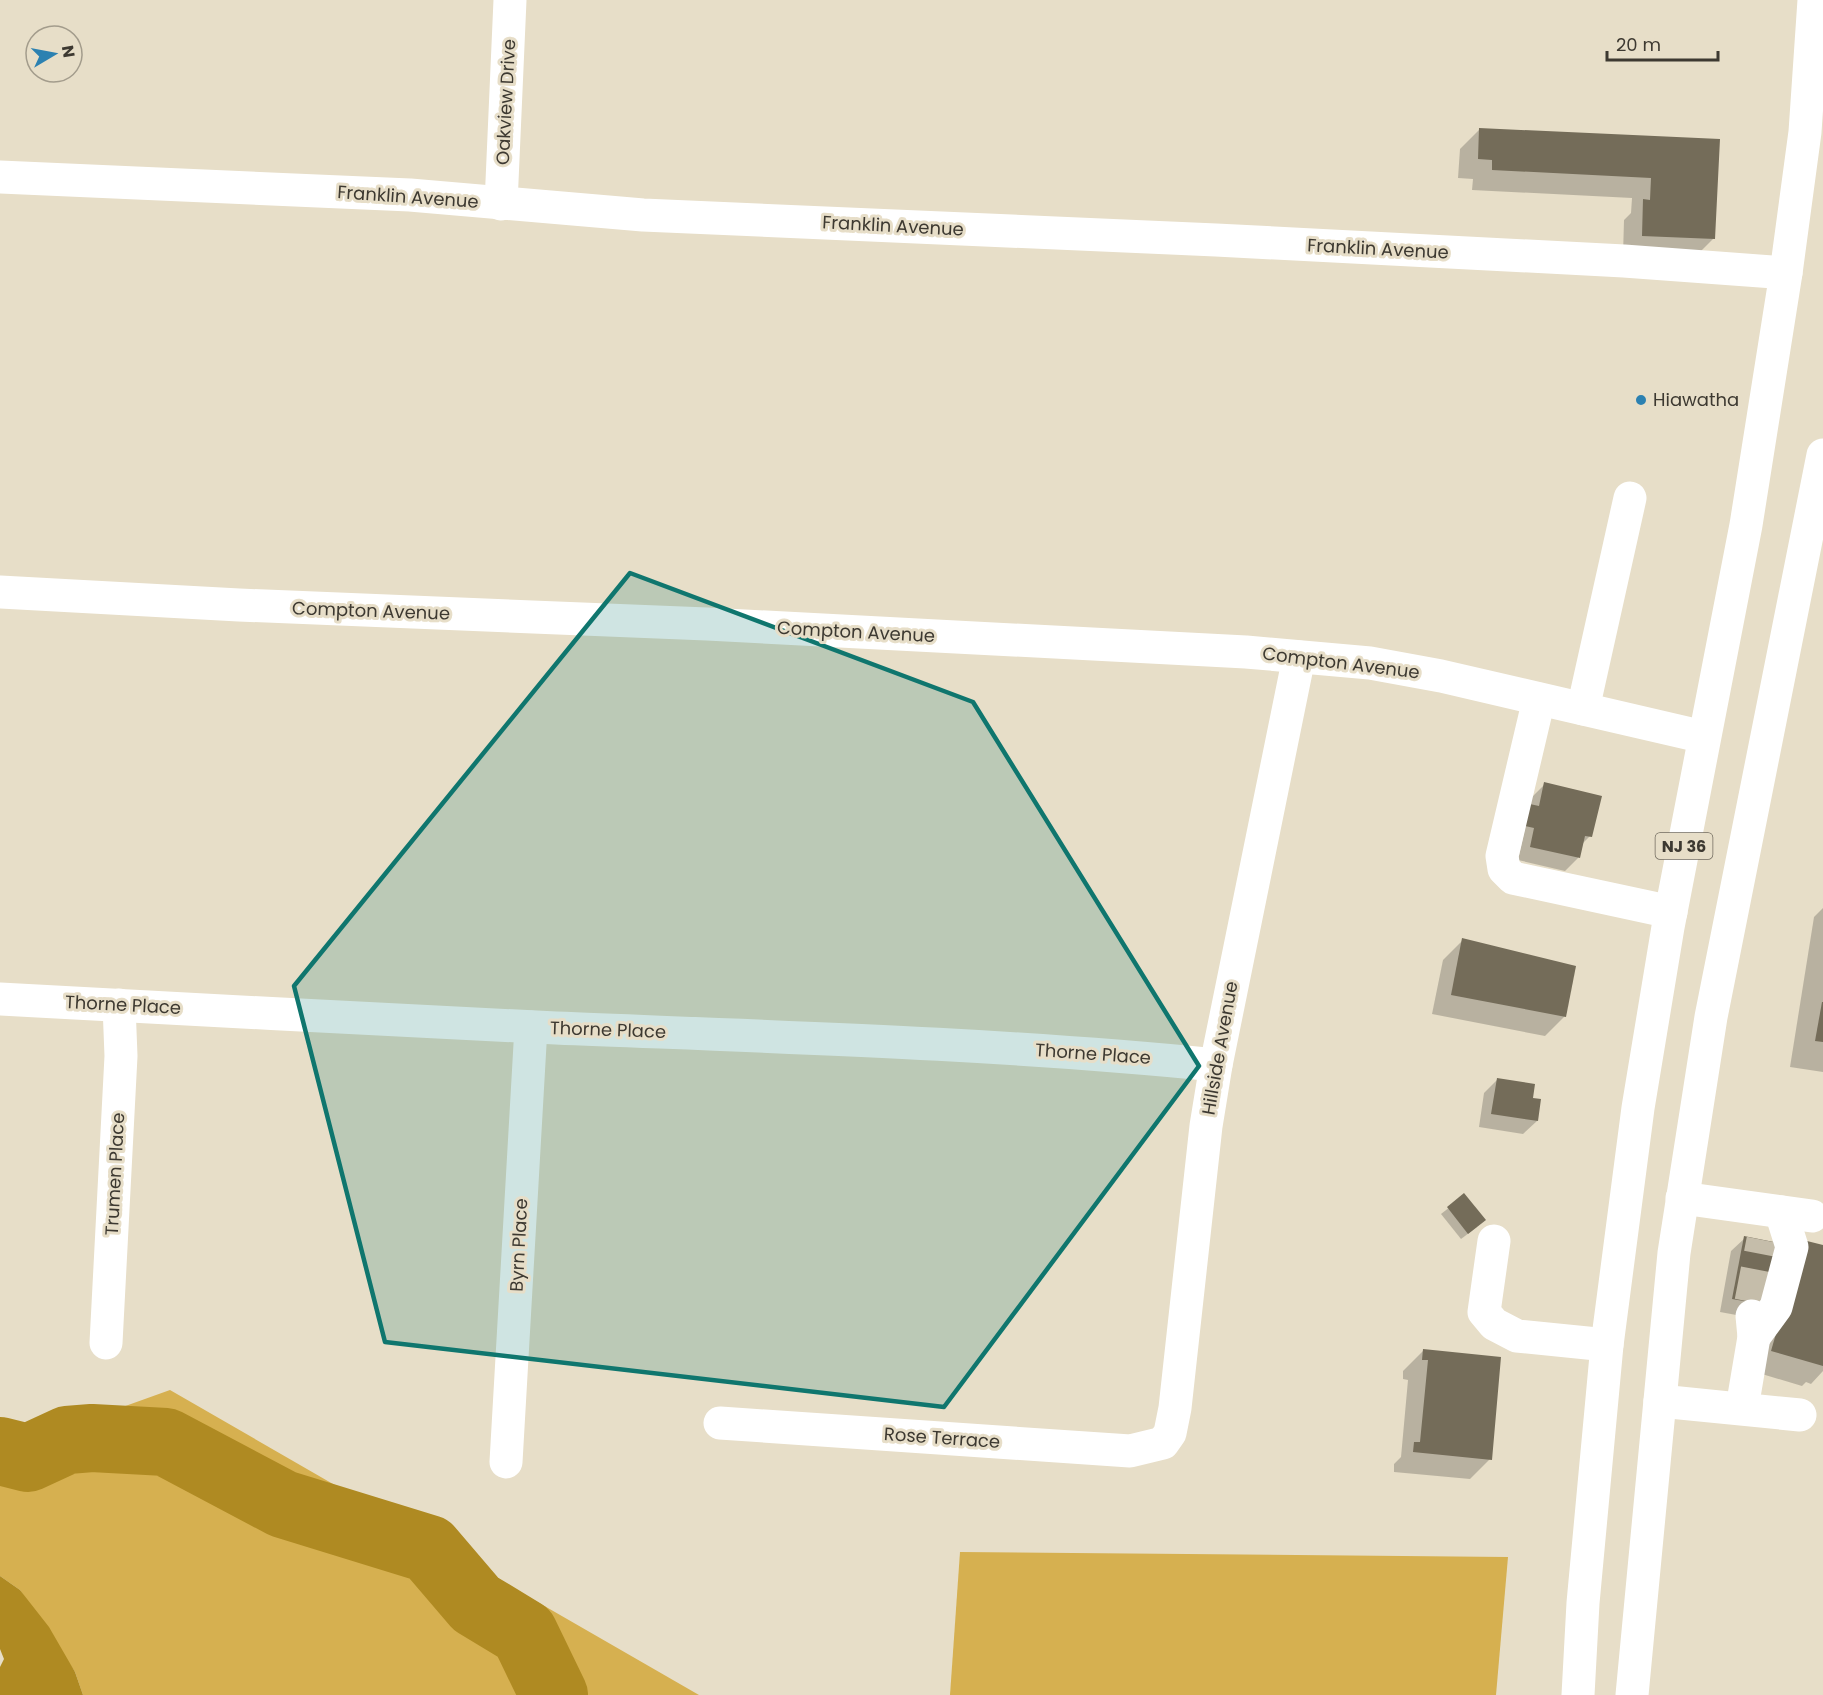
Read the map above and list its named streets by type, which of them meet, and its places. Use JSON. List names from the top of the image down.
{
  "streets": {
    "main road": [
      "Oakview Drive",
      "Franklin Avenue",
      "Compton Avenue",
      "NJ 36",
      "Thorne Place",
      "Hillside Avenue",
      "Trumen Place",
      "Byrn Place",
      "Rose Terrace"
    ]
  },
  "crossings": [
    ["Oakview Drive", "Franklin Avenue"],
    ["Franklin Avenue", "NJ 36"],
    ["Compton Avenue", "NJ 36"],
    ["Compton Avenue", "Hillside Avenue"],
    ["Thorne Place", "Hillside Avenue"],
    ["Thorne Place", "Trumen Place"],
    ["Thorne Place", "Byrn Place"],
    ["Hillside Avenue", "Rose Terrace"]
  ],
  "places": ["Hiawatha"],
  "scale_bar": "20 m",
  "north": "right"
}
